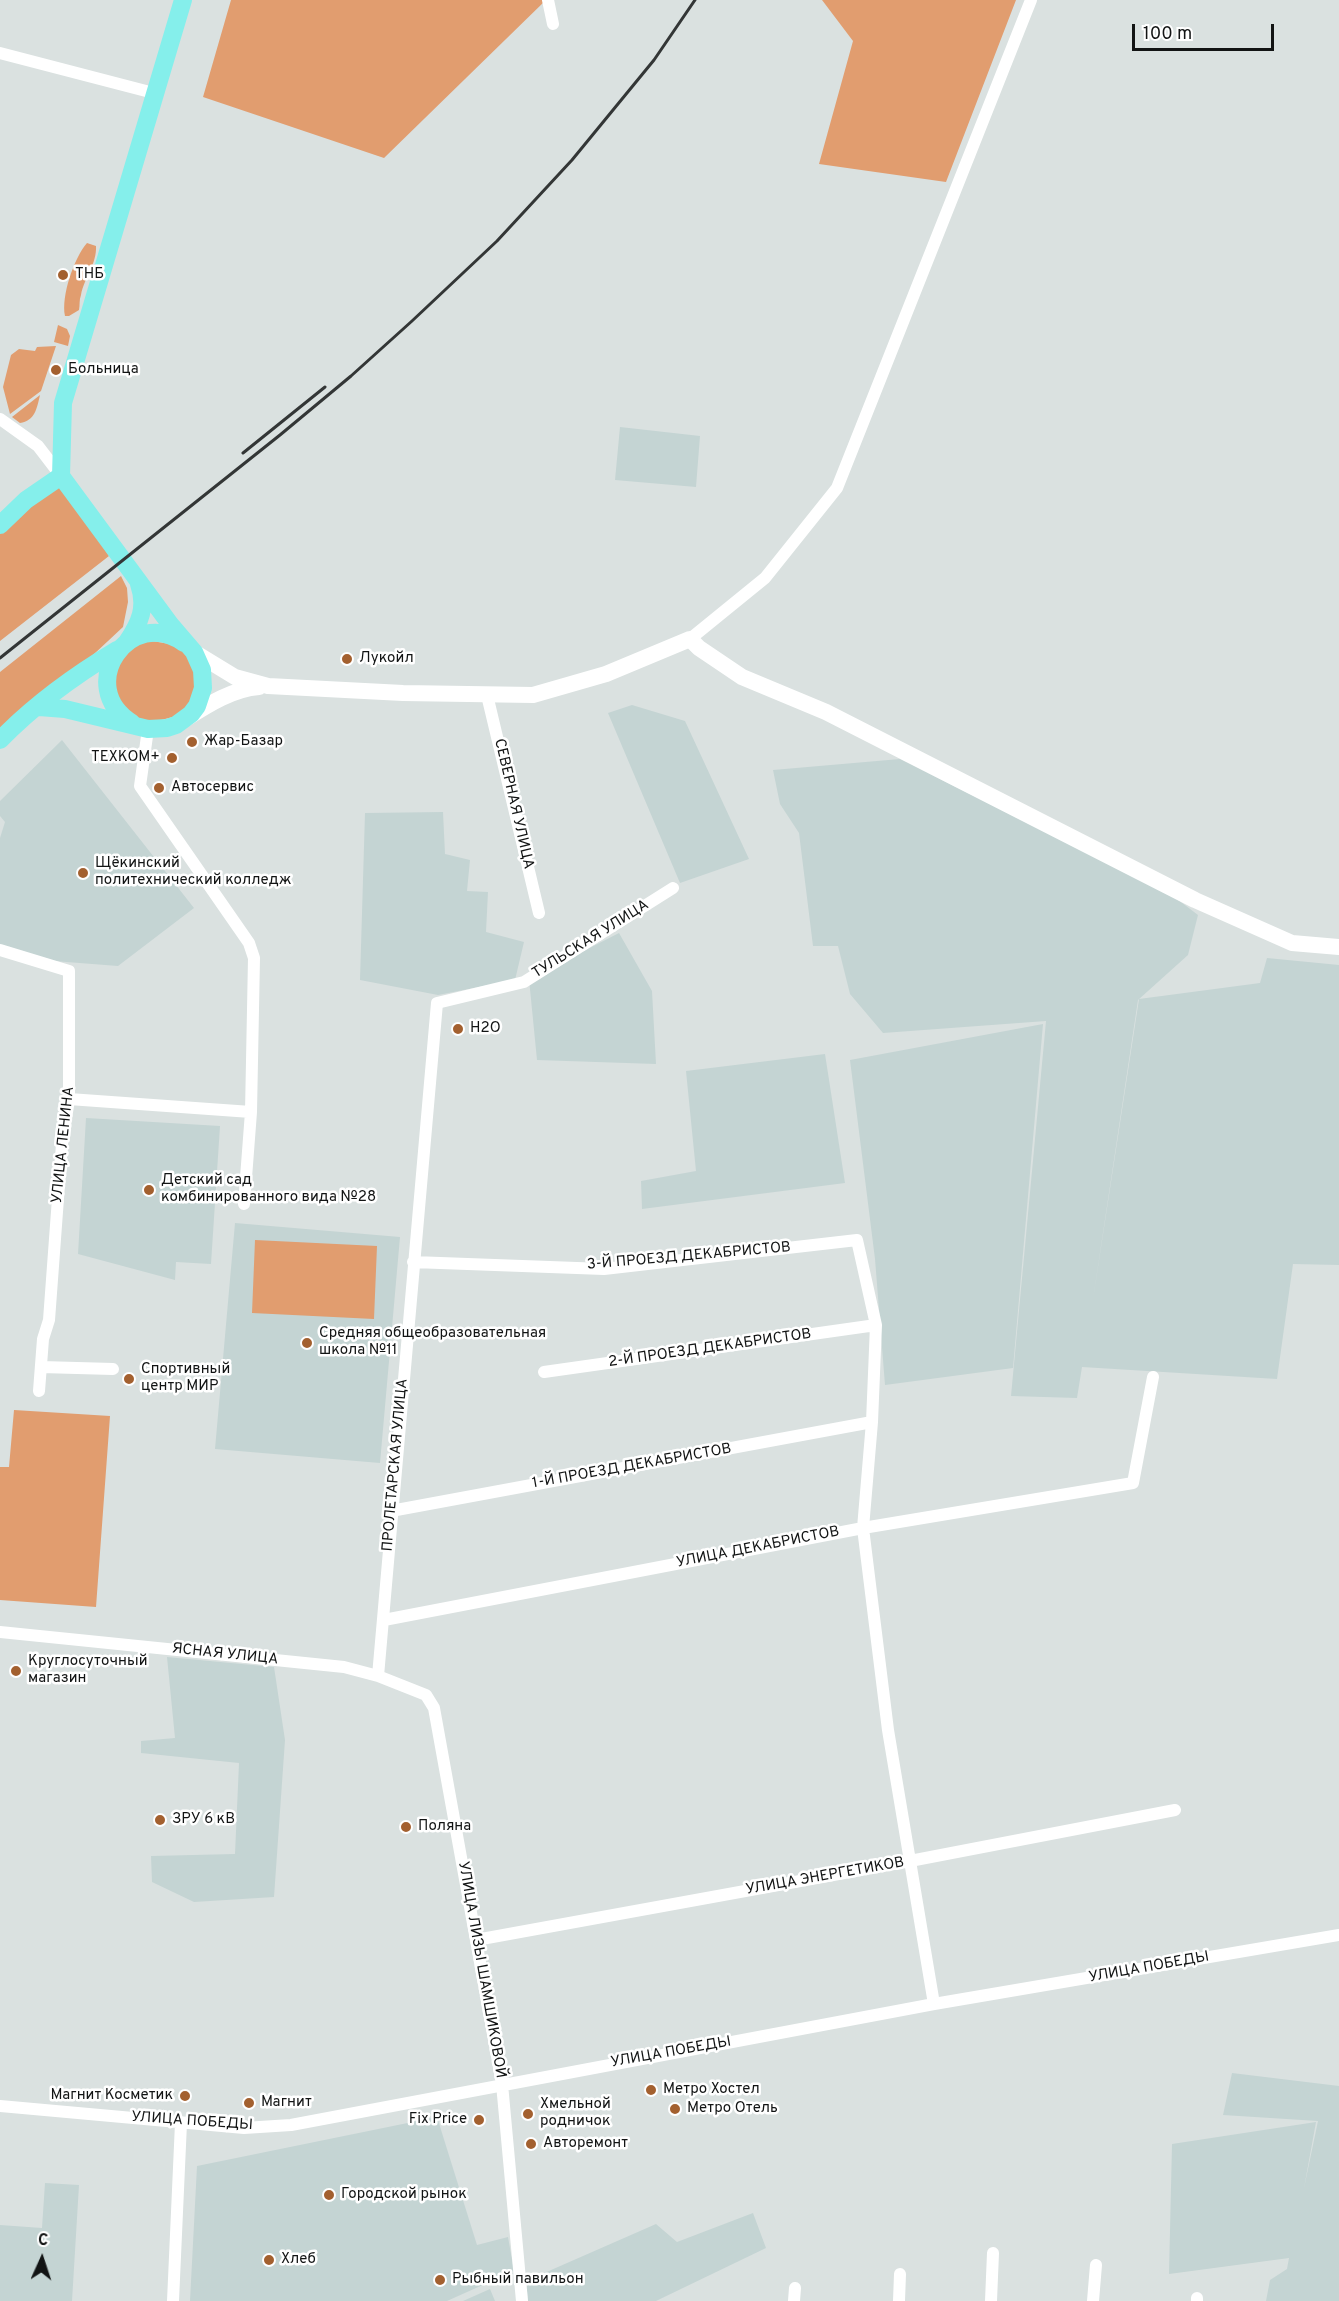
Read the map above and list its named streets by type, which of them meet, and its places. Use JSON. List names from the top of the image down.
{
  "streets": {
    "street": [
      "СЕВЕРНАЯ УЛИЦА",
      "ТУЛЬСКАЯ УЛИЦА",
      "УЛИЦА ЛЕНИНА",
      "3-Й ПРОЕЗД ДЕКАБРИСТОВ",
      "2-Й ПРОЕЗД ДЕКАБРИСТОВ",
      "ПРОЛЕТАРСКАЯ УЛИЦА",
      "1-Й ПРОЕЗД ДЕКАБРИСТОВ",
      "УЛИЦА ДЕКАБРИСТОВ",
      "ЯСНАЯ УЛИЦА",
      "УЛИЦА ЭНЕРГЕТИКОВ",
      "УЛИЦА ПОБЕДЫ",
      "УЛИЦА ЛИЗЫ ШАМШИКОВОЙ"
    ]
  },
  "crossings": [
    ["ТУЛЬСКАЯ УЛИЦА", "ПРОЛЕТАРСКАЯ УЛИЦА"],
    ["3-Й ПРОЕЗД ДЕКАБРИСТОВ", "2-Й ПРОЕЗД ДЕКАБРИСТОВ"],
    ["3-Й ПРОЕЗД ДЕКАБРИСТОВ", "ПРОЛЕТАРСКАЯ УЛИЦА"],
    ["ПРОЛЕТАРСКАЯ УЛИЦА", "1-Й ПРОЕЗД ДЕКАБРИСТОВ"],
    ["ПРОЛЕТАРСКАЯ УЛИЦА", "УЛИЦА ДЕКАБРИСТОВ"],
    ["ПРОЛЕТАРСКАЯ УЛИЦА", "ЯСНАЯ УЛИЦА"],
    ["ПРОЛЕТАРСКАЯ УЛИЦА", "УЛИЦА ЛИЗЫ ШАМШИКОВОЙ"],
    ["ЯСНАЯ УЛИЦА", "УЛИЦА ЛИЗЫ ШАМШИКОВОЙ"],
    ["УЛИЦА ЭНЕРГЕТИКОВ", "УЛИЦА ЛИЗЫ ШАМШИКОВОЙ"],
    ["УЛИЦА ПОБЕДЫ", "УЛИЦА ЛИЗЫ ШАМШИКОВОЙ"]
  ],
  "places": [
    "ТНБ",
    "Больница",
    "Лукойл",
    "Жар-Базар",
    "ТЕХКОМ+",
    "Автосервис",
    "Щёкинский политехнический колледж",
    "Н2О",
    "Детский сад комбинированного вида №28",
    "Средняя общеобразовательная школа №11",
    "Спортивный центр МИР",
    "Круглосуточный магазин",
    "ЗРУ 6 кВ",
    "Поляна",
    "Метро Хостел",
    "Магнит Косметик",
    "Магнит",
    "Метро Отель",
    "Хмельной родничок",
    "Fix Price",
    "Авторемонт",
    "Городской рынок",
    "Хлеб",
    "Рыбный павильон"
  ],
  "scale_bar": "100 m",
  "north": "top"
}
